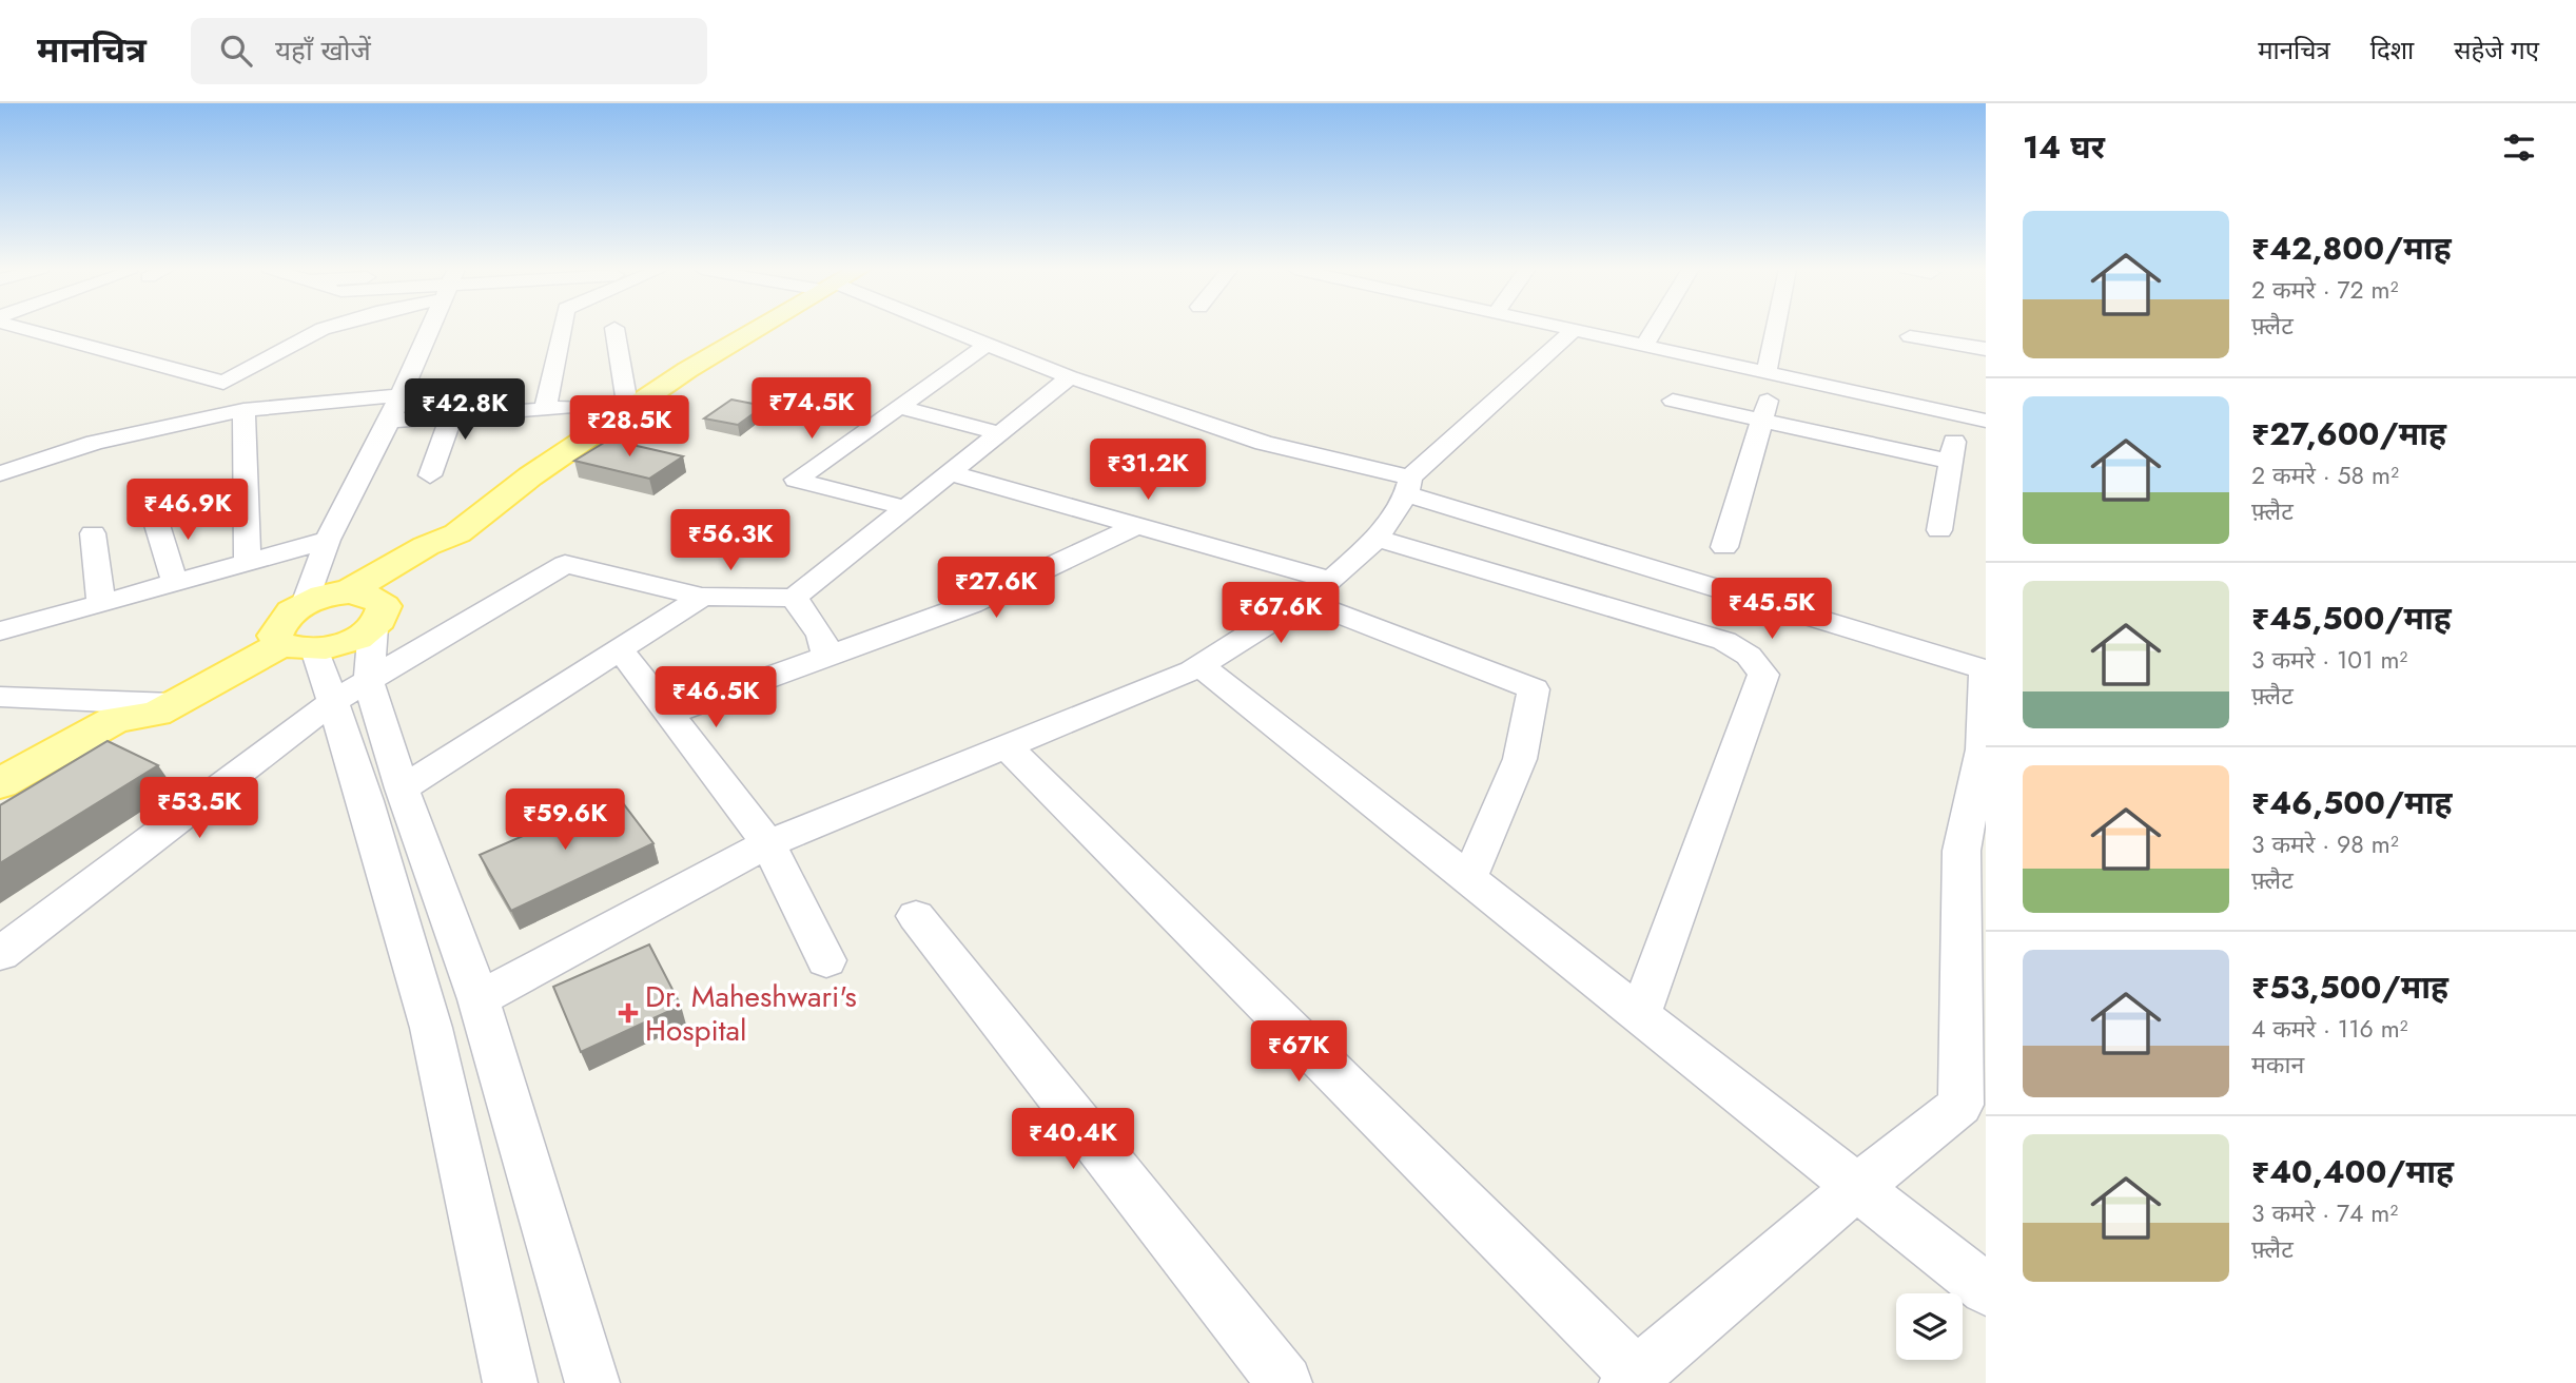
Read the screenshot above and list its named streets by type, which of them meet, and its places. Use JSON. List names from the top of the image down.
{
  "places": {
    "health": ["Dr. Maheshwari's Hospital"]
  },
  "page": {
    "header": "मानचित्र",
    "search": "यहाँ खोजें",
    "nav": ["मानचित्र", "दिशा", "सहेजे गए"],
    "heading": "14 घर",
    "list": [
      {
        "name": "₹42,800/माह",
        "note": "2 कमरे · 72 m² · फ़्लैट"
      },
      {
        "name": "₹27,600/माह",
        "note": "2 कमरे · 58 m² · फ़्लैट"
      },
      {
        "name": "₹45,500/माह",
        "note": "3 कमरे · 101 m² · फ़्लैट"
      },
      {
        "name": "₹46,500/माह",
        "note": "3 कमरे · 98 m² · फ़्लैट"
      },
      {
        "name": "₹53,500/माह",
        "note": "4 कमरे · 116 m² · मकान"
      },
      {
        "name": "₹40,400/माह",
        "note": "3 कमरे · 74 m² · फ़्लैट"
      }
    ],
    "price": [
      "₹74.5K",
      "₹42.8K",
      "₹28.5K",
      "₹31.2K",
      "₹46.9K",
      "₹56.3K",
      "₹27.6K",
      "₹45.5K",
      "₹67.6K",
      "₹46.5K",
      "₹53.5K",
      "₹59.6K",
      "₹67K",
      "₹40.4K"
    ]
  }
}
